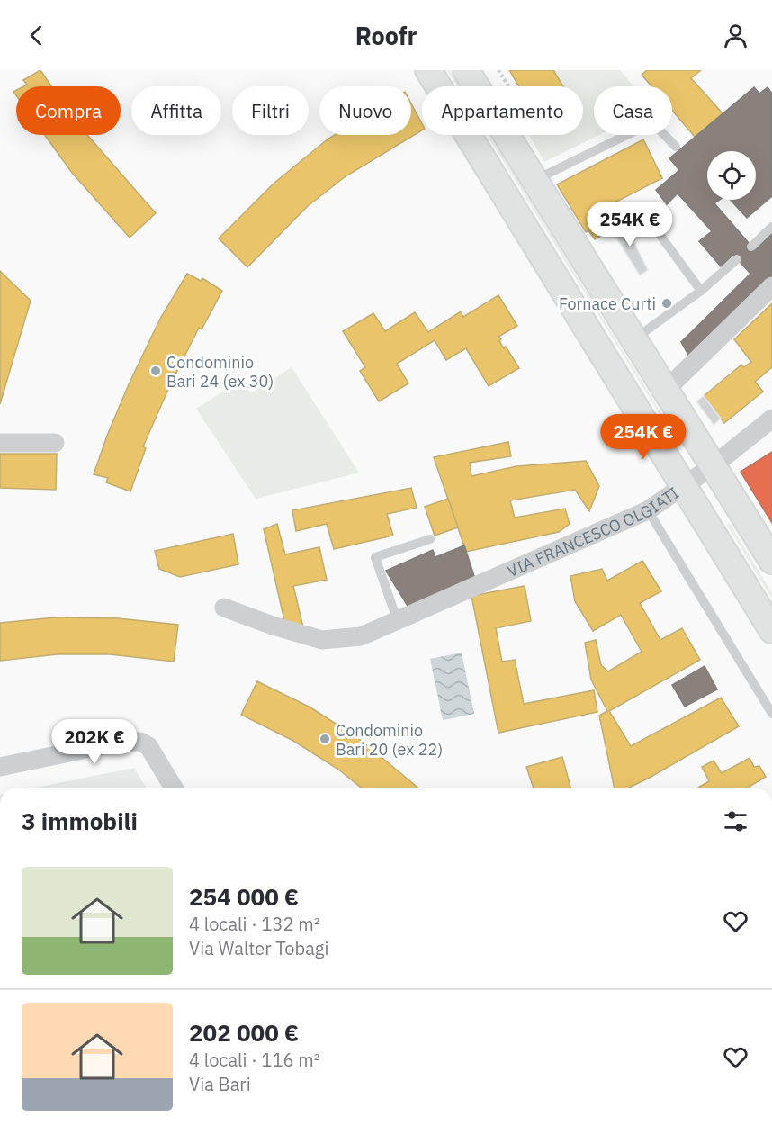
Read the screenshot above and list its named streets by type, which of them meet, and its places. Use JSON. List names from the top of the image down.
{
  "streets": {
    "street": ["VIA FRANCESCO OLGIATI"]
  },
  "places": ["Fornace Curti", "Condominio Bari 24 (ex 30)", "Condominio Bari 20 (ex 22)"],
  "page": {
    "header": "Roofr",
    "chip": [
      "Compra",
      "Affitta",
      "Filtri",
      "Nuovo",
      "Appartamento",
      "Casa"
    ],
    "price": ["254K €", "254K €", "202K €"],
    "heading": "3 immobili",
    "list": [
      {
        "name": "254 000 €",
        "note": "4 locali · 132 m² · Via Walter Tobagi"
      },
      {
        "name": "202 000 €",
        "note": "4 locali · 116 m² · Via Bari"
      }
    ]
  }
}
